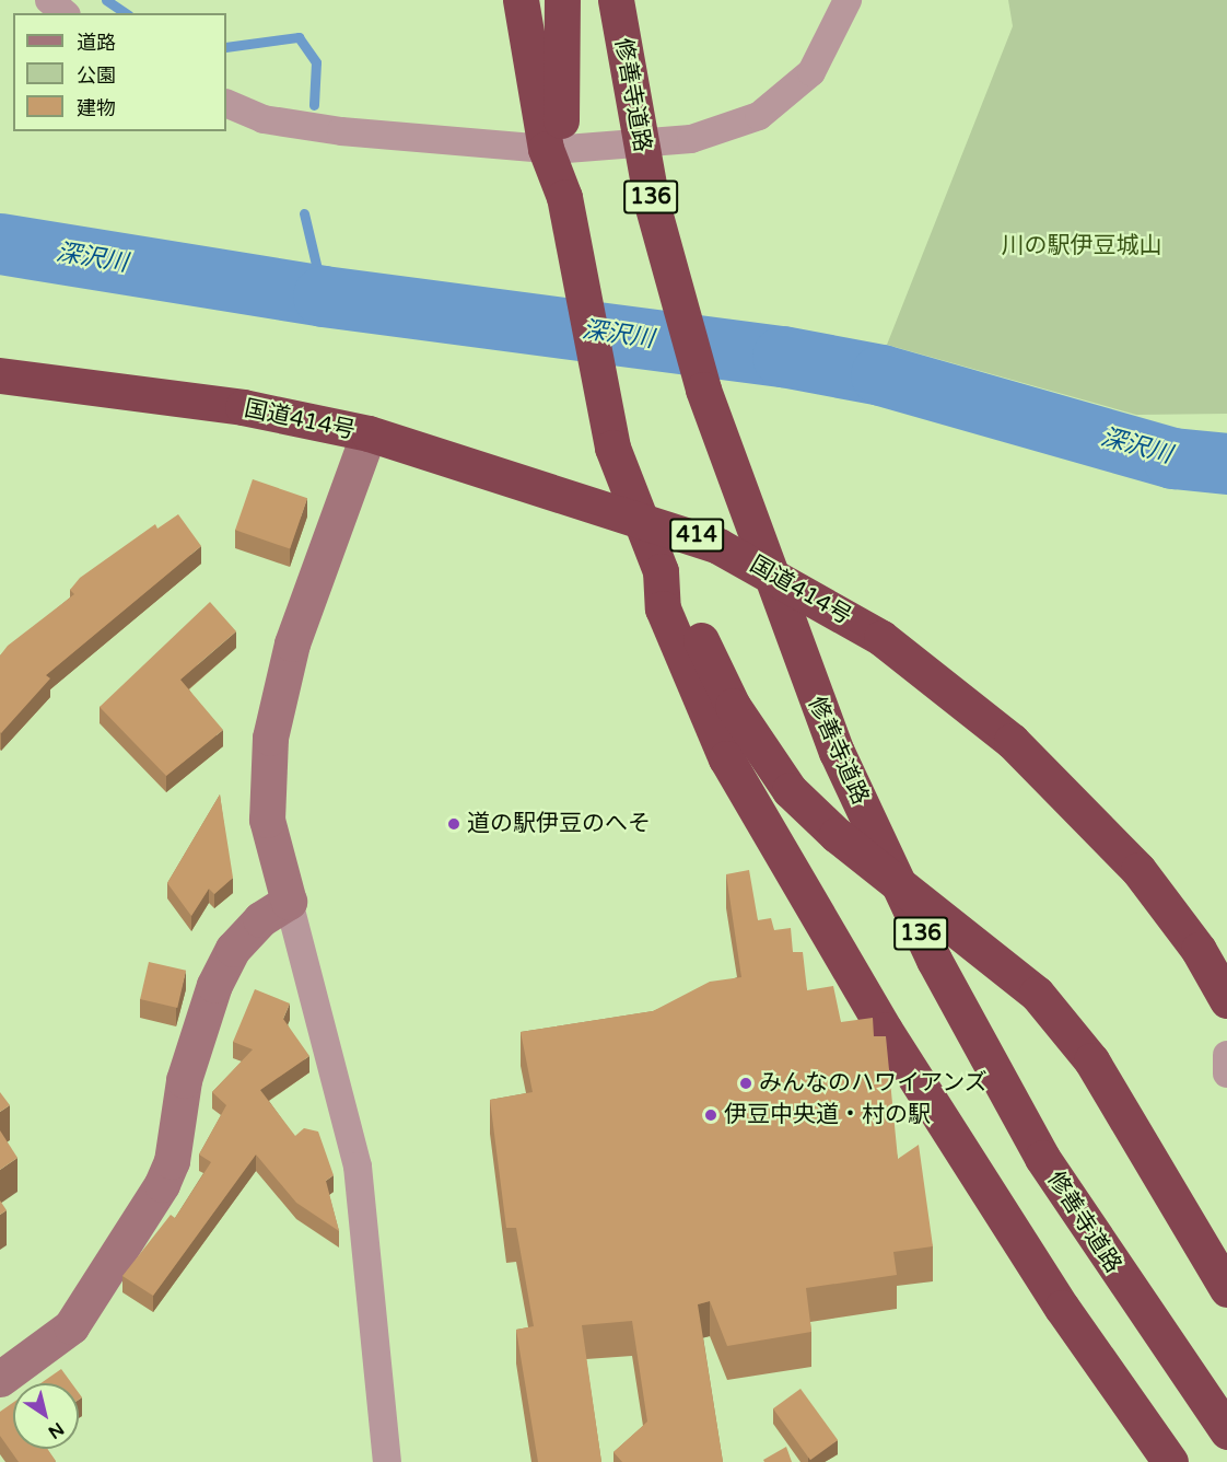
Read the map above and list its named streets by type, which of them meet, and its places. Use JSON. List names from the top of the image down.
{
  "streets": {
    "highway": [
      "修善寺道路",
      "136",
      "国道414号",
      "414"
    ]
  },
  "crossings": [
    ["136", "国道414号"],
    ["国道414号", "414"]
  ],
  "water": ["深沢川"],
  "parks": ["川の駅伊豆城山"],
  "places": ["道の駅伊豆のへそ", "みんなのハワイアンズ", "伊豆中央道・村の駅"],
  "legend": ["道路", "公園", "建物"],
  "north": "bottom right"
}
